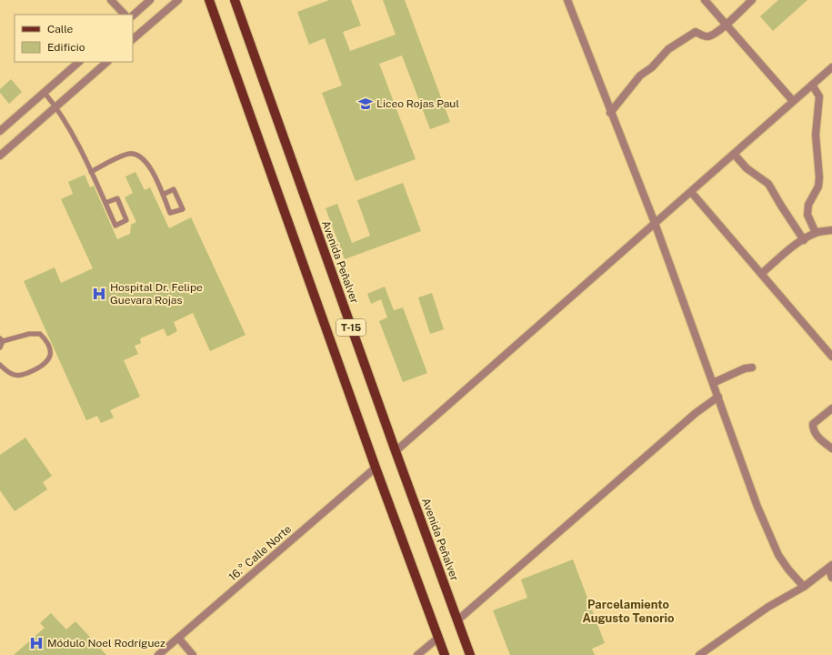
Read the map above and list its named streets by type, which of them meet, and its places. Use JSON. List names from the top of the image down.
{
  "streets": {
    "main road": ["Avenida Peñalver", "T-15"],
    "street": ["16.° Calle Norte"]
  },
  "crossings": [
    ["T-15", "16.° Calle Norte"]
  ],
  "districts": ["Parcelamiento Augusto Tenorio"],
  "places": {
    "school or university": ["Liceo Rojas Paul"],
    "hospital": ["Hospital Dr. Felipe Guevara Rojas", "Módulo Noel Rodríguez"]
  },
  "legend": ["Calle", "Edificio"]
}
